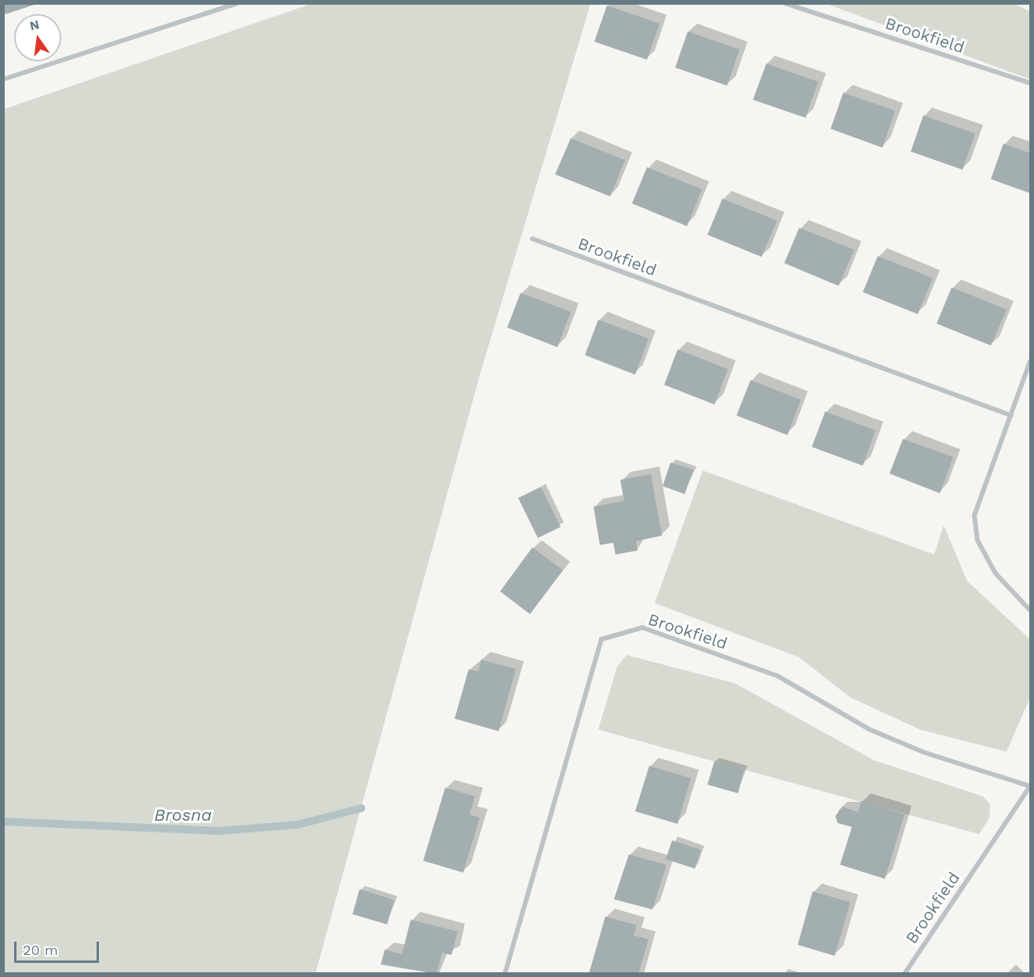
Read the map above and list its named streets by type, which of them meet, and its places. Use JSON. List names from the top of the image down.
{
  "streets": {
    "street": ["Brookfield"]
  },
  "water": ["Brosna"],
  "scale_bar": "20 m",
  "north": "top"
}
